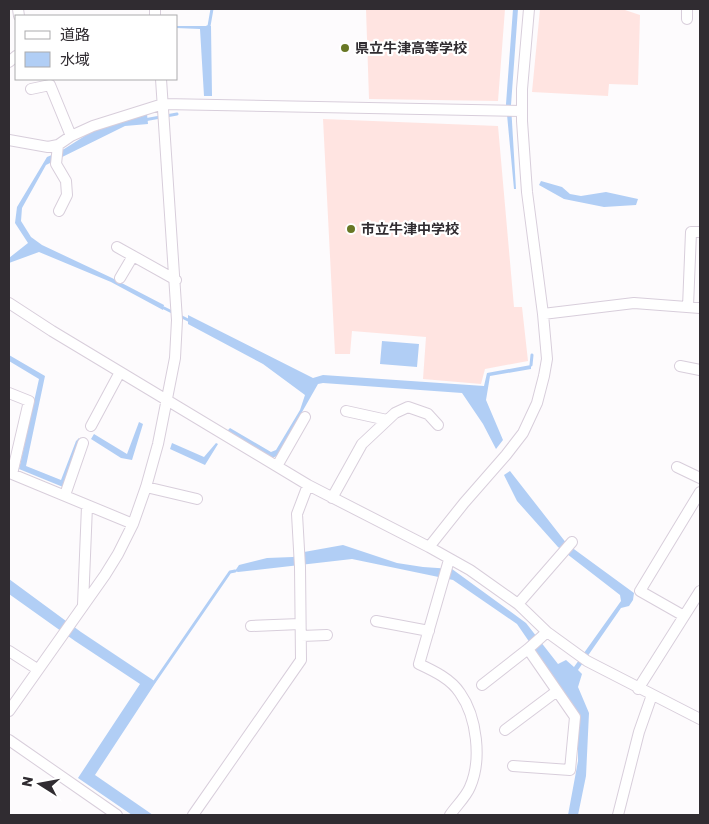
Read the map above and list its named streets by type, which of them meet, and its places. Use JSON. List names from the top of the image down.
{
  "places": ["県立牛津高等学校", "市立牛津中学校"],
  "legend": ["道路", "水域"],
  "north": "left"
}
